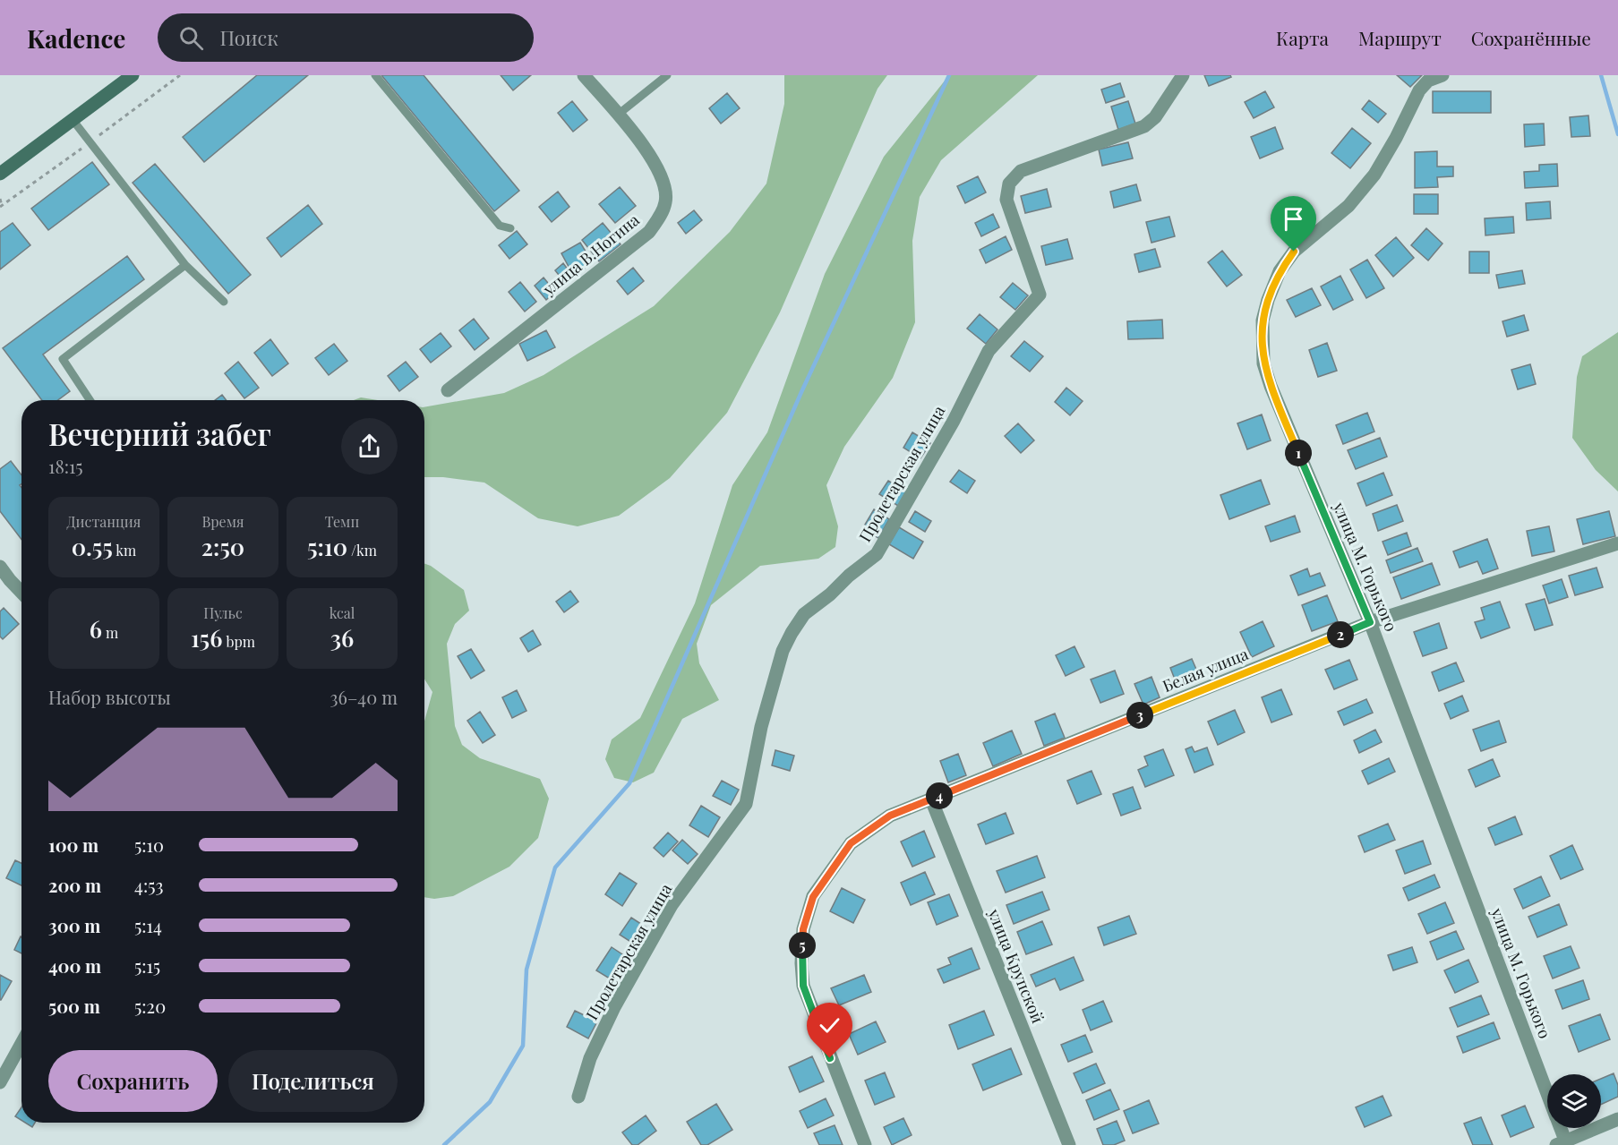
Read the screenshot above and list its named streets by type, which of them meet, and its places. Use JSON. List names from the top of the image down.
{
  "streets": {
    "street": [
      "улица В.Ногина",
      "Пролетарская улица",
      "улица М. Горького",
      "Белая улица",
      "улица Крупской"
    ]
  },
  "crossings": [
    ["улица М. Горького", "Белая улица"],
    ["Белая улица", "улица Крупской"]
  ],
  "page": {
    "header": "Kadence",
    "search": "Поиск",
    "nav": ["Карта", "Маршрут", "Сохранённые"],
    "heading": ["Вечерний забег", "18:15"],
    "pins": [
      "1",
      "2",
      "3",
      "4",
      "5"
    ],
    "stats": [
      ["Дистанция", "0.55 km"],
      ["Время", "2:50"],
      ["Темп", "5:10 /km"],
      ["6 m"],
      ["Пульс", "156 bpm"],
      ["kcal", "36"]
    ],
    "chart": ["Набор высоты", "36–40 m"],
    "list": [
      {
        "name": "100 m",
        "note": "5:10"
      },
      {
        "name": "200 m",
        "note": "4:53"
      },
      {
        "name": "300 m",
        "note": "5:14"
      },
      {
        "name": "400 m",
        "note": "5:15"
      },
      {
        "name": "500 m",
        "note": "5:20"
      }
    ],
    "buttons": ["Сохранить", "Поделиться"]
  }
}
